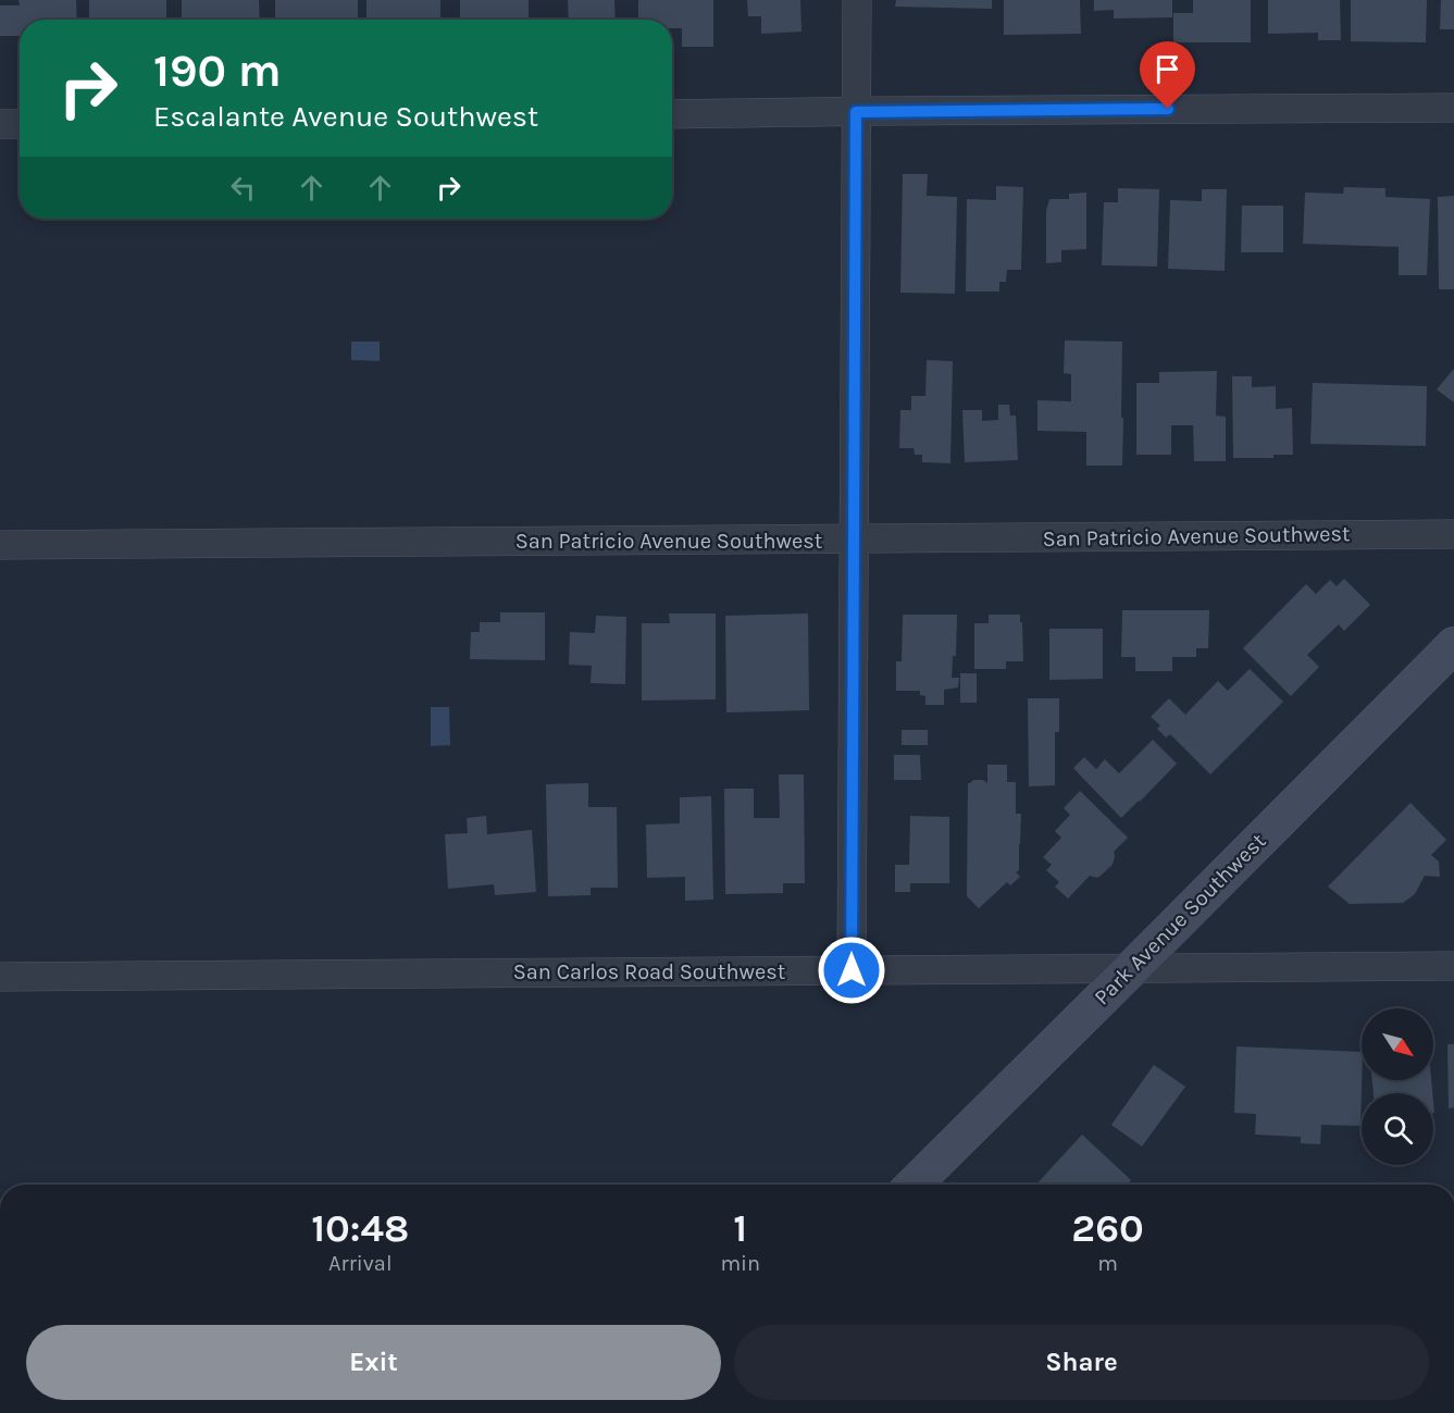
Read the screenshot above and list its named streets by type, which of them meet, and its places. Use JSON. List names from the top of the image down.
{
  "streets": {
    "street": ["San Patricio Avenue Southwest", "Park Avenue Southwest", "San Carlos Road Southwest"]
  },
  "crossings": [
    ["Park Avenue Southwest", "San Carlos Road Southwest"]
  ],
  "north": "bottom right",
  "page": {
    "turn": ["190 m", "Escalante Avenue Southwest"],
    "eta": [
      "10:48",
      "Arrival",
      "1",
      "min",
      "260",
      "m"
    ],
    "buttons": ["Exit", "Share"]
  }
}
